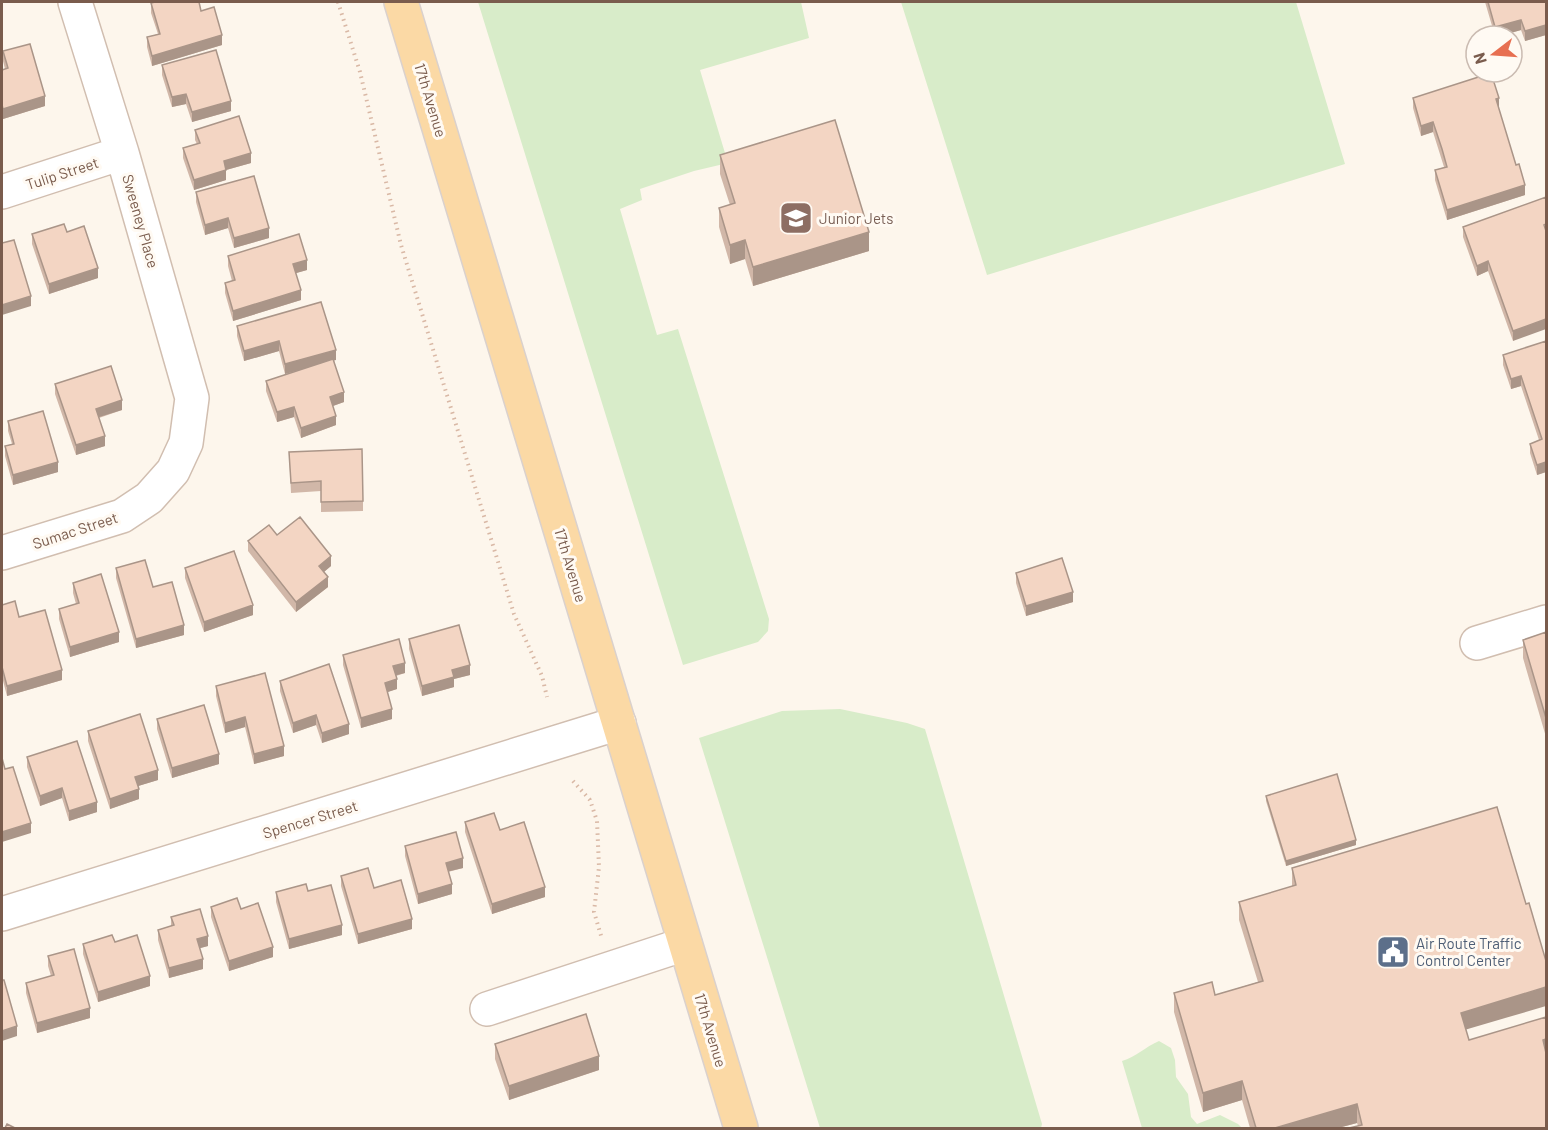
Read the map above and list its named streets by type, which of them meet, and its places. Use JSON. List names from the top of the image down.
{
  "streets": {
    "main road": ["17th Avenue"],
    "street": [
      "Tulip Street",
      "Sweeney Place",
      "Sumac Street",
      "Spencer Street"
    ]
  },
  "crossings": [
    ["17th Avenue", "Spencer Street"],
    ["Tulip Street", "Sweeney Place"],
    ["Sweeney Place", "Sumac Street"]
  ],
  "places": {
    "school or university": ["Junior Jets"],
    "public building": ["Air Route Traffic Control Center"]
  },
  "north": "left"
}
